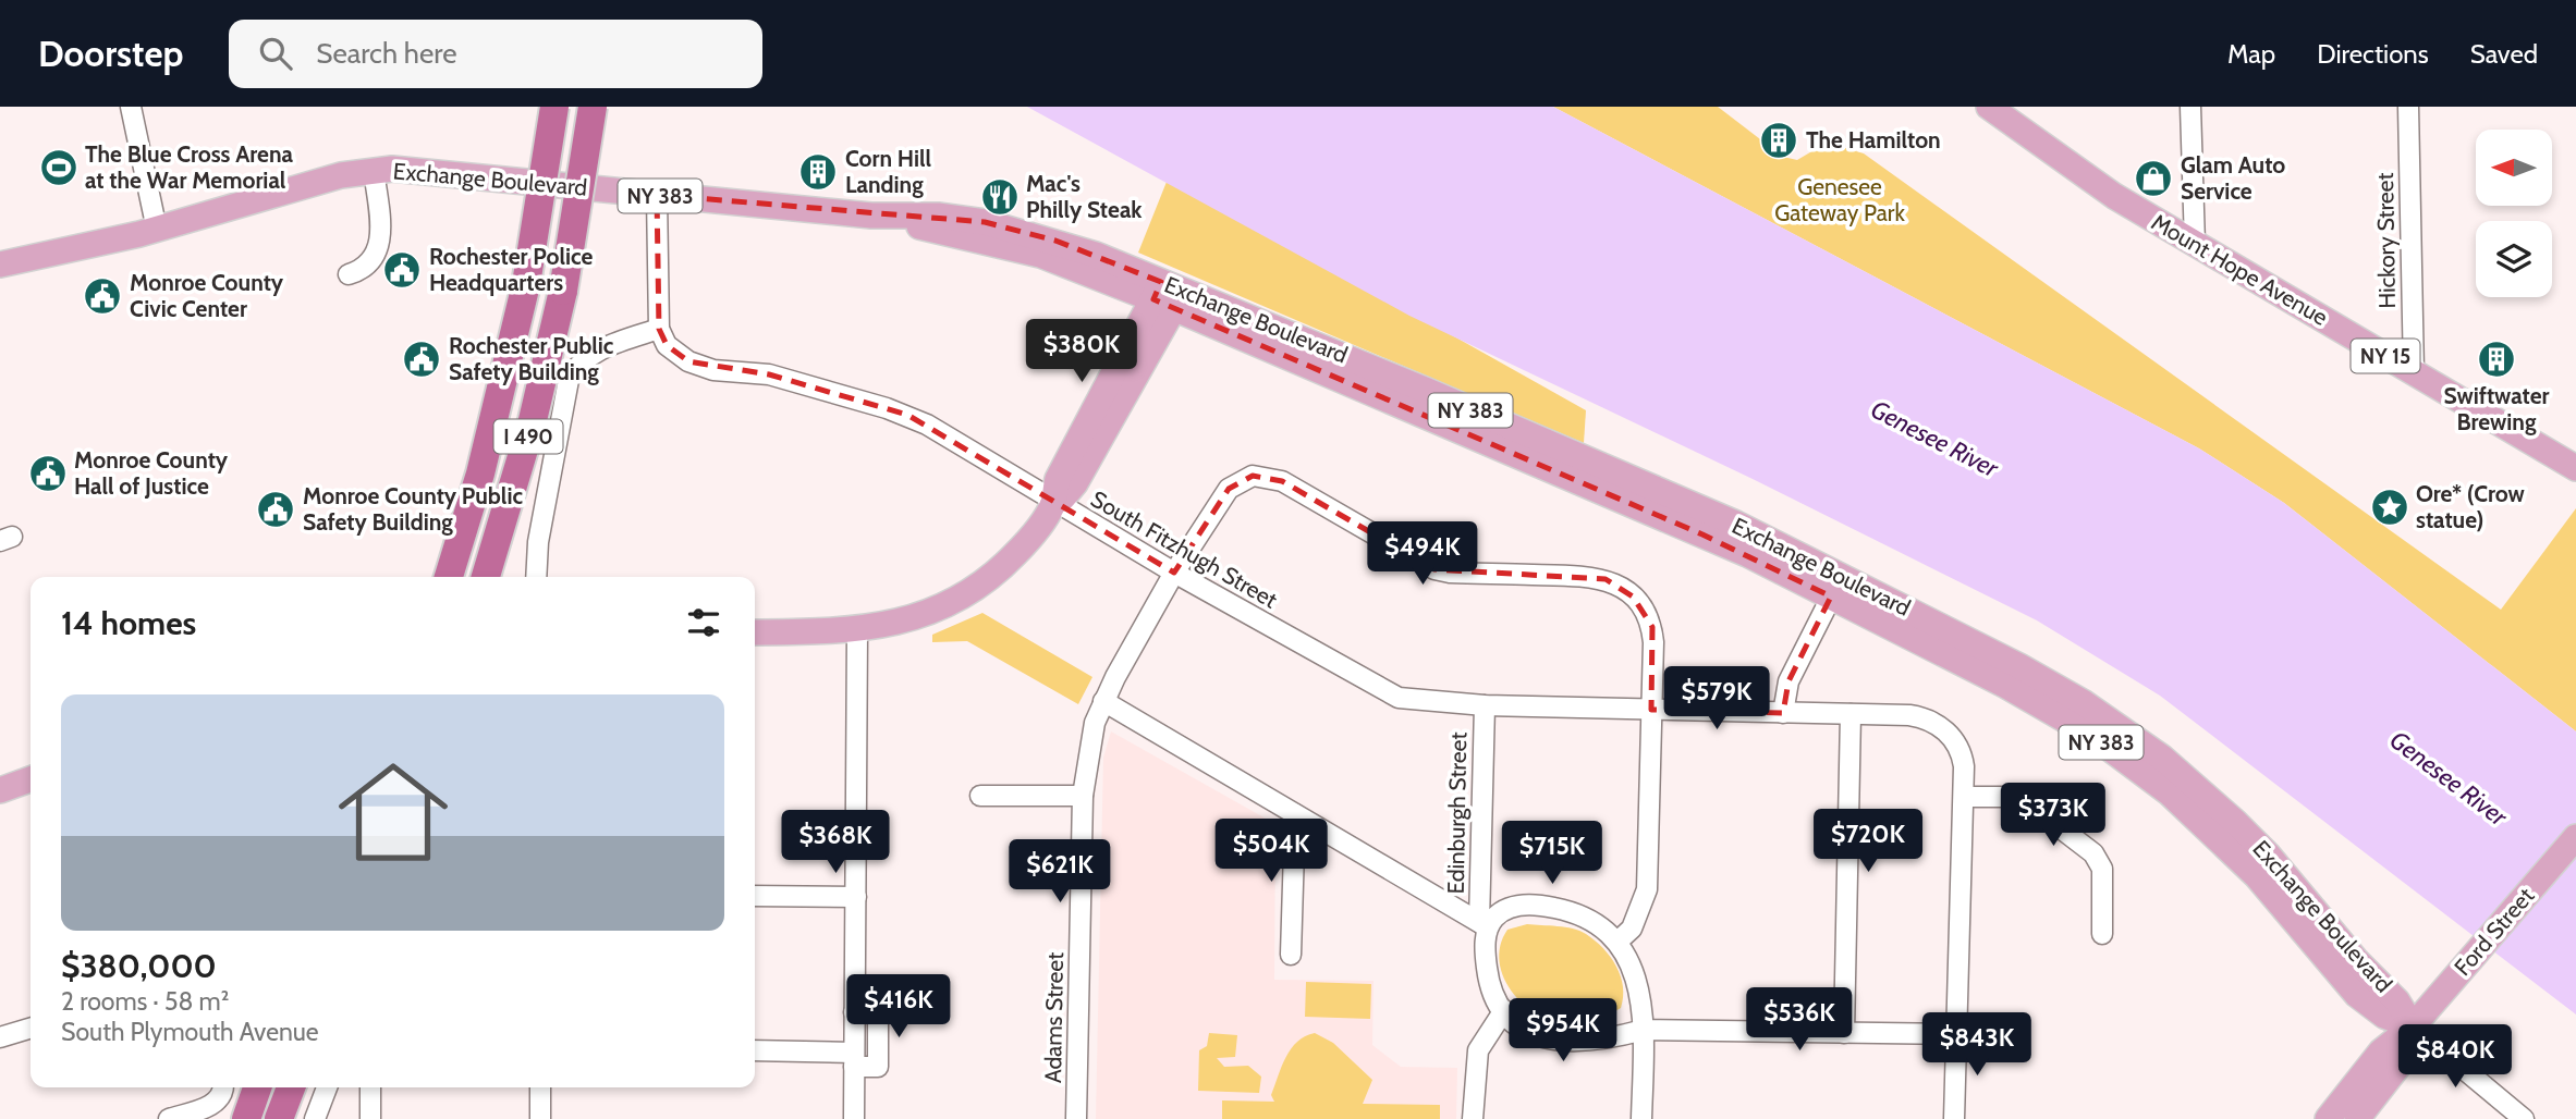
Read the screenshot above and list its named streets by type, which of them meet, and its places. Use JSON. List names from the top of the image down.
{
  "streets": {
    "highway": ["I 490"],
    "main road": [
      "Exchange Boulevard",
      "NY 383",
      "Mount Hope Avenue",
      "NY 15",
      "Ford Street"
    ],
    "street": [
      "Hickory Street",
      "South Fitzhugh Street",
      "Edinburgh Street",
      "Adams Street"
    ]
  },
  "crossings": [
    ["Exchange Boulevard", "Ford Street"],
    ["Hickory Street", "Mount Hope Avenue"],
    ["South Fitzhugh Street", "Edinburgh Street"],
    ["South Fitzhugh Street", "Adams Street"],
    ["Edinburgh Street", "Adams Street"]
  ],
  "water": ["Genesee River"],
  "parks": ["Genesee Gateway Park"],
  "places": {
    "building": ["The Hamilton", "Corn Hill Landing", "Swiftwater Brewing"],
    "sports": ["The Blue Cross Arena at the War Memorial"],
    "shop": ["Glam Auto Service"],
    "restaurant": ["Mac's Philly Steak"],
    "public building": [
      "Rochester Police Headquarters",
      "Monroe County Civic Center",
      "Rochester Public Safety Building",
      "Monroe County Hall of Justice",
      "Monroe County Public Safety Building"
    ],
    "place": ["Ore* (Crow statue)"]
  },
  "north": "left",
  "page": {
    "header": "Doorstep",
    "search": "Search here",
    "nav": ["Map", "Directions", "Saved"],
    "price": [
      "$380K",
      "$494K",
      "$579K",
      "$373K",
      "$720K",
      "$368K",
      "$504K",
      "$715K",
      "$621K",
      "$416K",
      "$536K",
      "$954K",
      "$843K",
      "$840K"
    ],
    "heading": "14 homes",
    "list": [
      {
        "name": "$380,000",
        "note": "2 rooms · 58 m² · South Plymouth Avenue"
      }
    ]
  }
}
